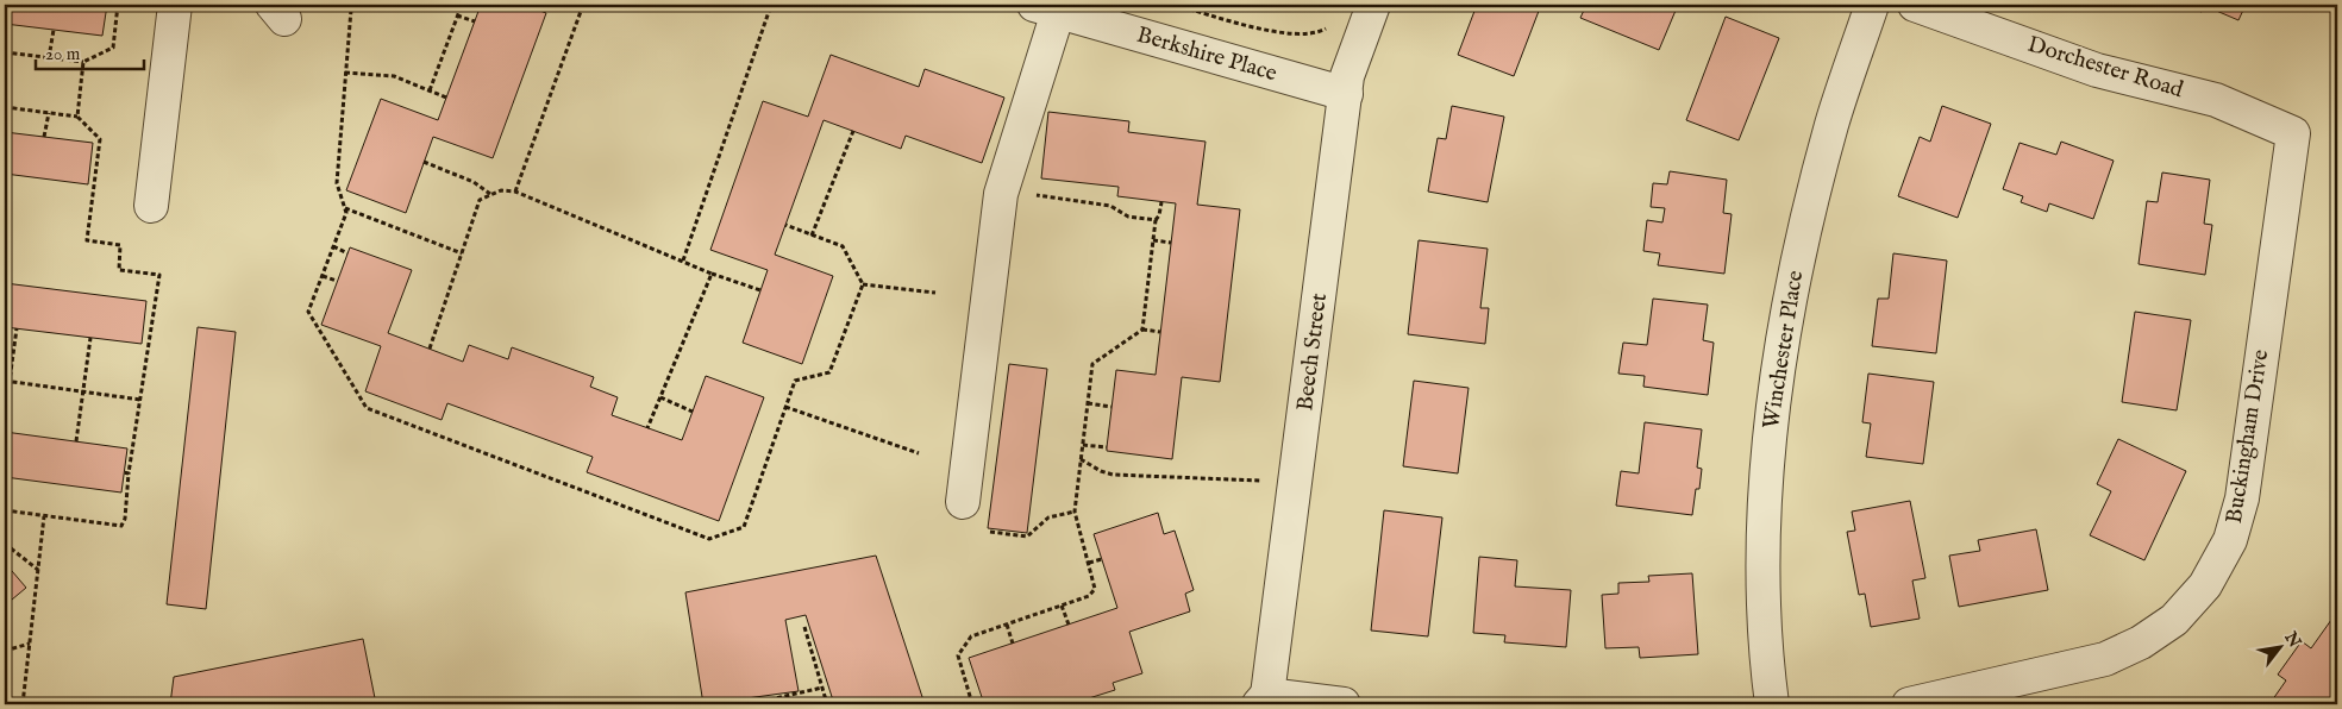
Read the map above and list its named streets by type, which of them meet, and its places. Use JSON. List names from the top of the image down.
{
  "streets": {
    "street": [
      "Berkshire Place",
      "Dorchester Road",
      "Winchester Place",
      "Beech Street",
      "Buckingham Drive"
    ]
  },
  "crossings": [
    ["Berkshire Place", "Beech Street"],
    ["Dorchester Road", "Buckingham Drive"]
  ],
  "scale_bar": "20 m",
  "north": "top right"
}
